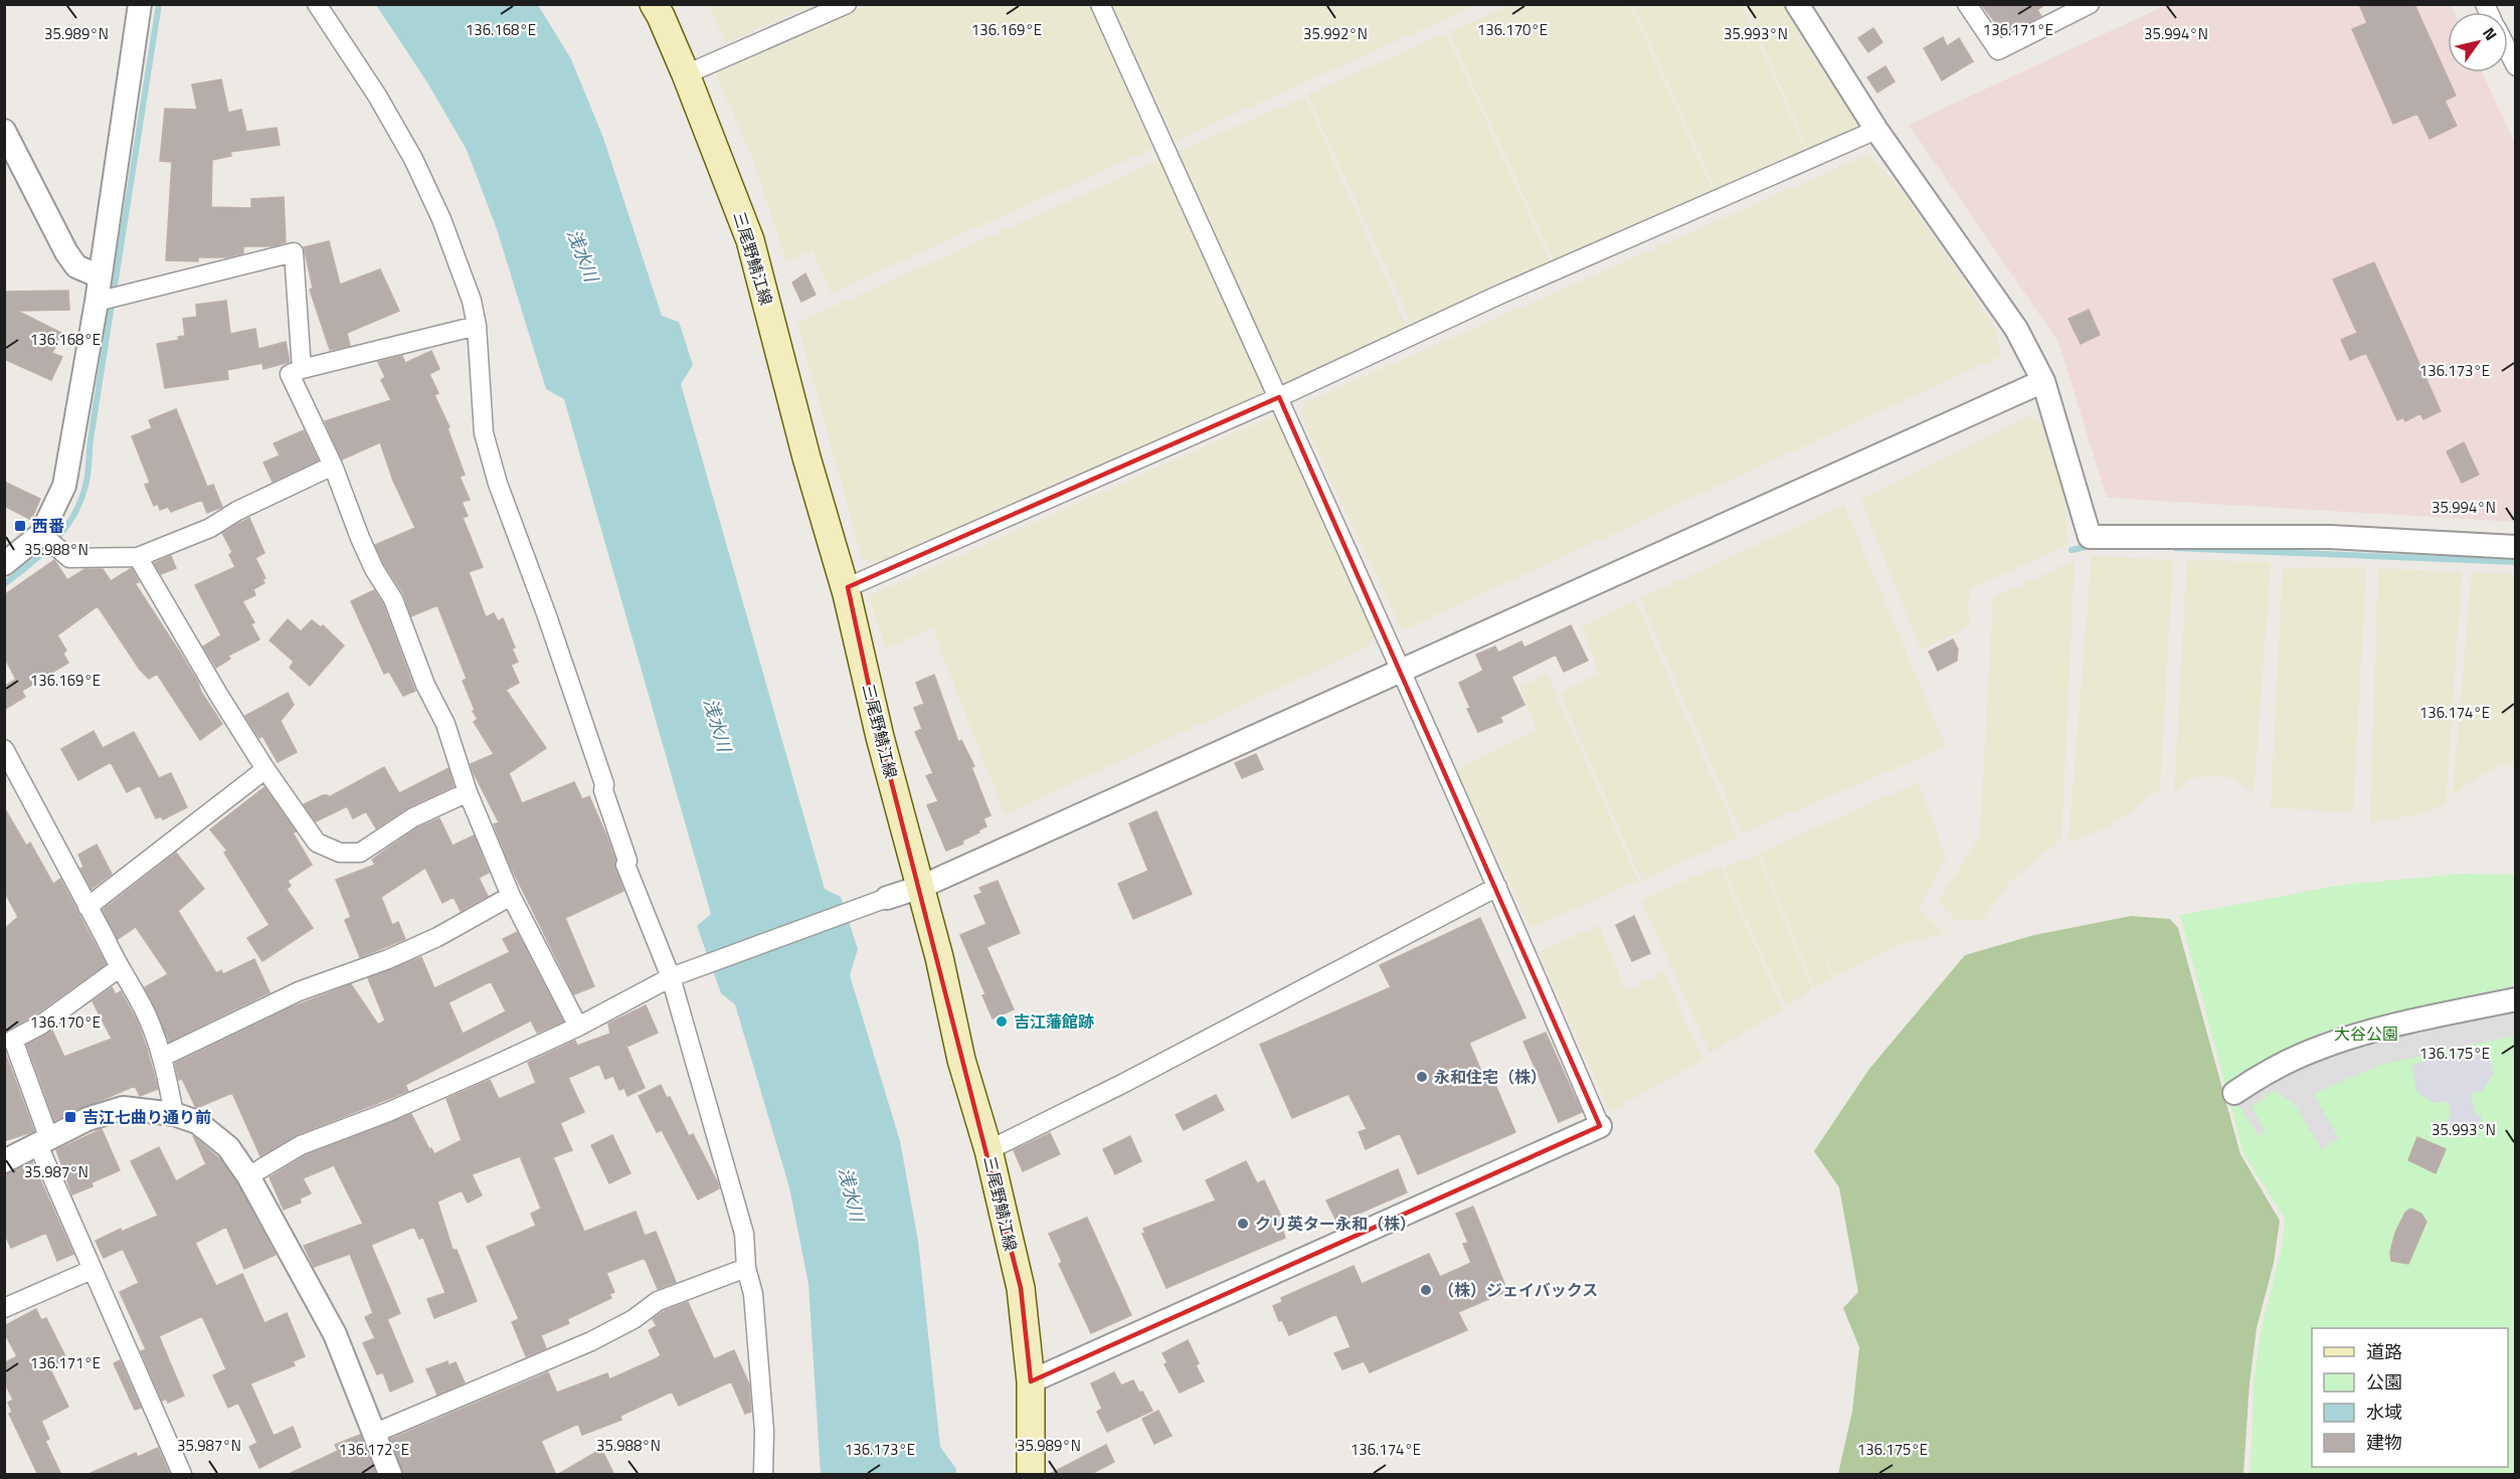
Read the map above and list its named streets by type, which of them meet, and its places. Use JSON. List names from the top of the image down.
{
  "streets": {
    "main road": ["三尾野鯖江線"]
  },
  "water": ["浅水川"],
  "parks": ["大谷公園"],
  "places": {
    "transit": ["西番", "吉江七曲り通り前"],
    "other": [
      "吉江藩館跡",
      "永和住宅（株）",
      "クリ英ター永和（株）",
      "（株）ジェイバックス"
    ]
  },
  "legend": [
    "道路",
    "公園",
    "水域",
    "建物"
  ],
  "north": "top right",
  "coordinates": [
    "136.168°E",
    "136.169°E",
    "136.170°E",
    "136.171°E",
    "35.989°N",
    "35.992°N",
    "35.993°N",
    "35.994°N",
    "136.173°E",
    "35.988°N",
    "136.174°E",
    "136.175°E",
    "35.987°N",
    "136.172°E"
  ]
}
